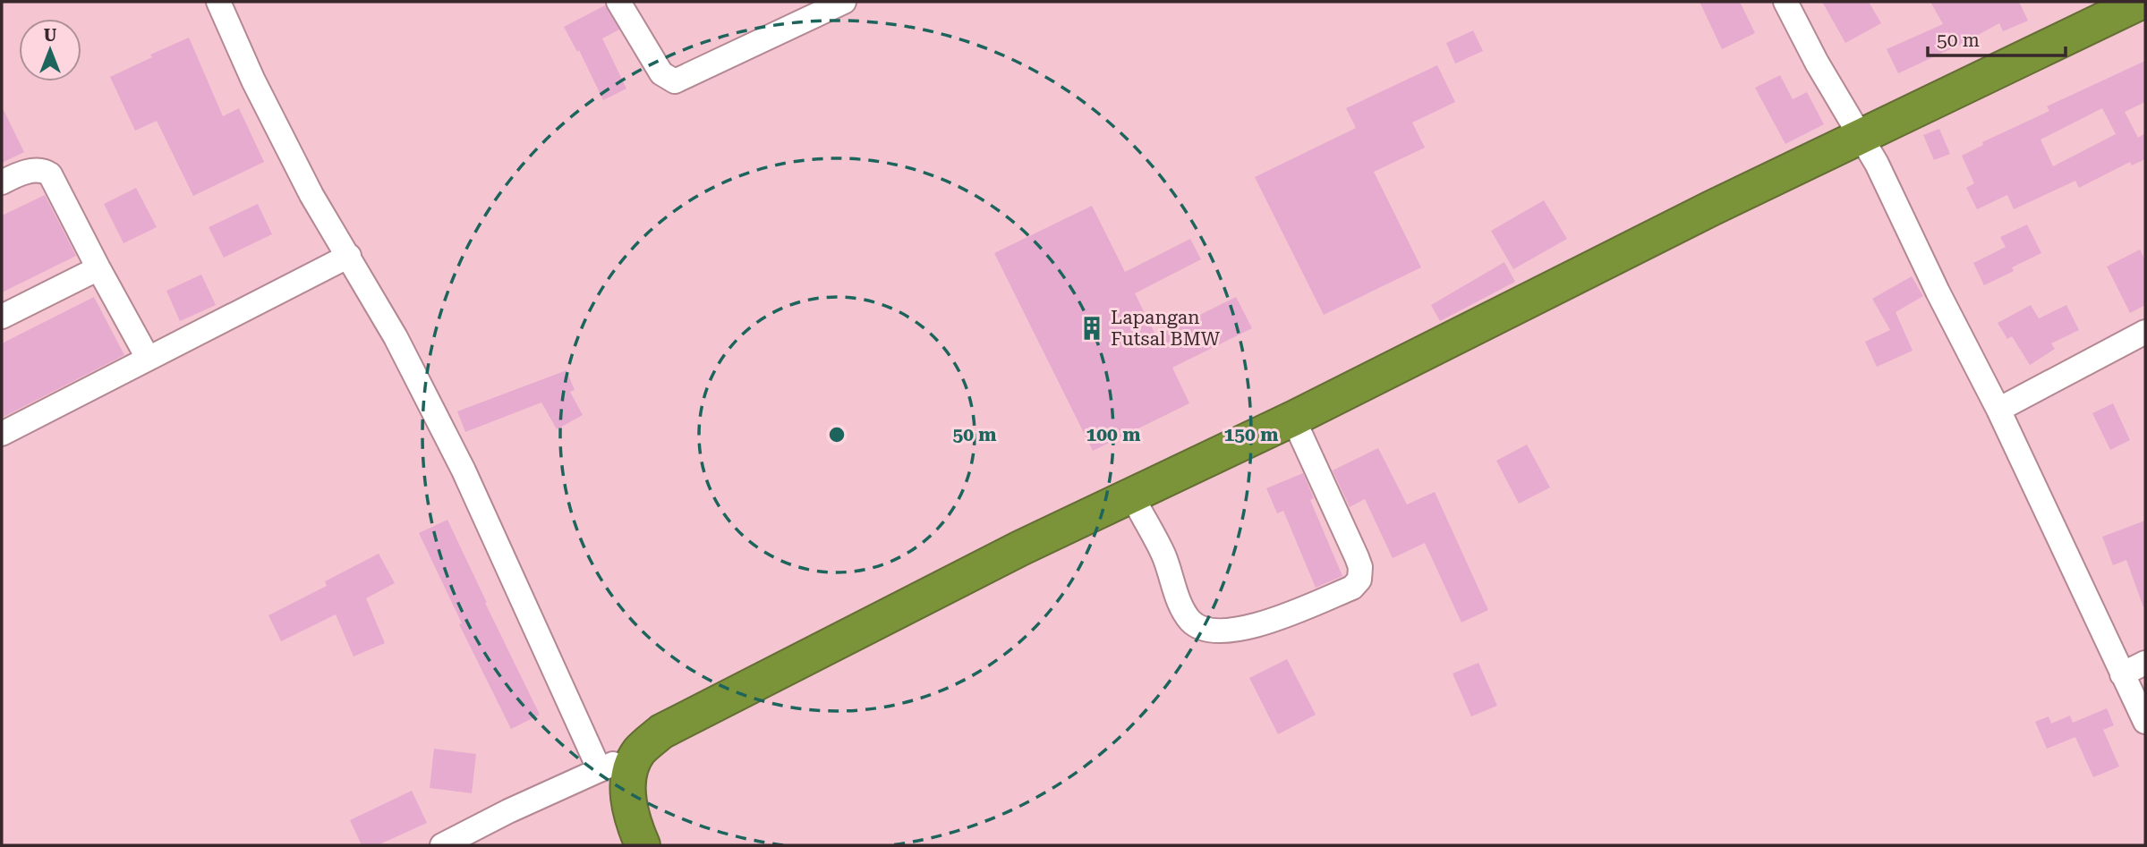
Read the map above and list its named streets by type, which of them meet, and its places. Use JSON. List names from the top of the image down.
{
  "places": {
    "building": ["Lapangan Futsal BMW"]
  },
  "scale_bar": "50 m",
  "north": "top",
  "rings": ["50 m", "100 m", "150 m"]
}
